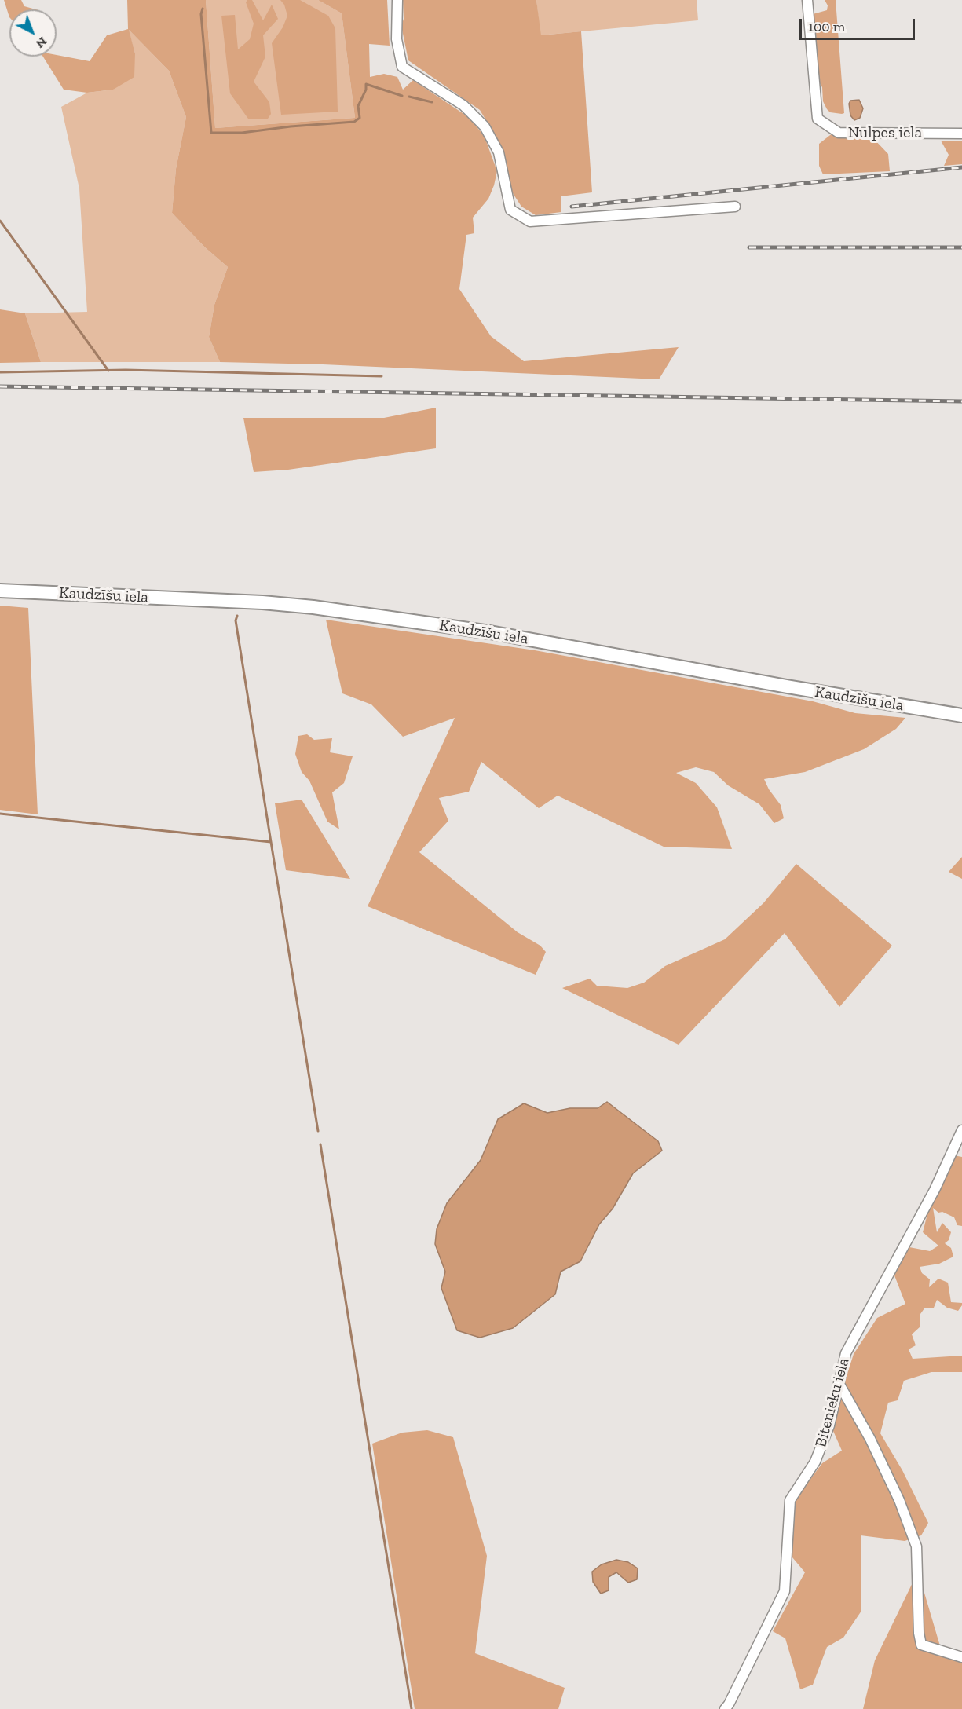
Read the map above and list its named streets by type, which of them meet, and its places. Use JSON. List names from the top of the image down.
{
  "streets": {
    "street": ["Nulpes iela", "Kaudzīšu iela", "Bitenieku iela"]
  },
  "scale_bar": "100 m",
  "north": "bottom right"
}
